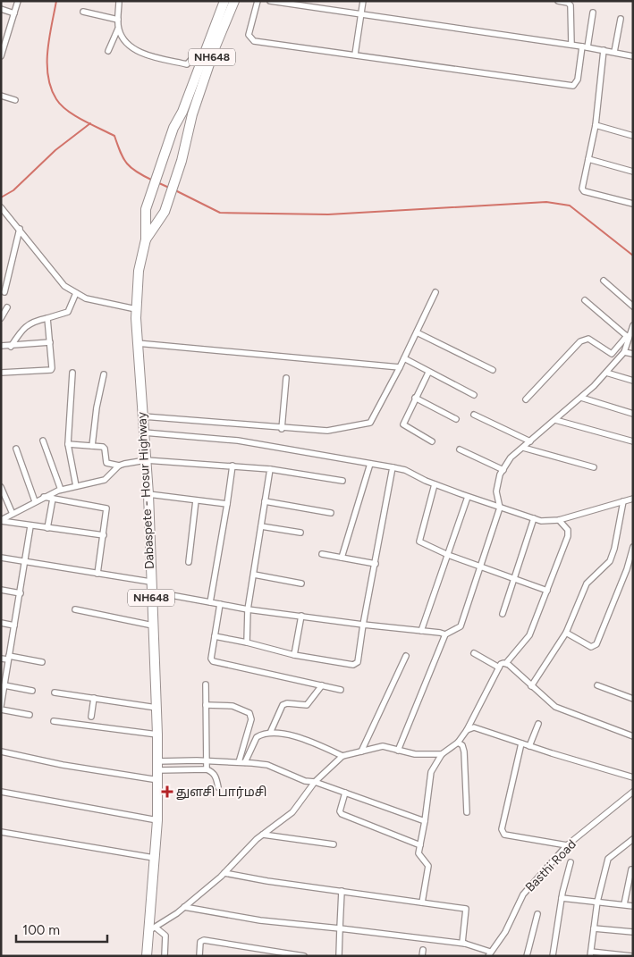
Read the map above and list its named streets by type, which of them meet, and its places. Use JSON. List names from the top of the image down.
{
  "streets": {
    "highway": ["NH648", "Dabaspete - Hosur Highway"],
    "street": ["Basthi Road"]
  },
  "crossings": [
    ["NH648", "Dabaspete - Hosur Highway"]
  ],
  "places": {
    "health": ["துளசி பார்மசி"]
  },
  "scale_bar": "100 m"
}
